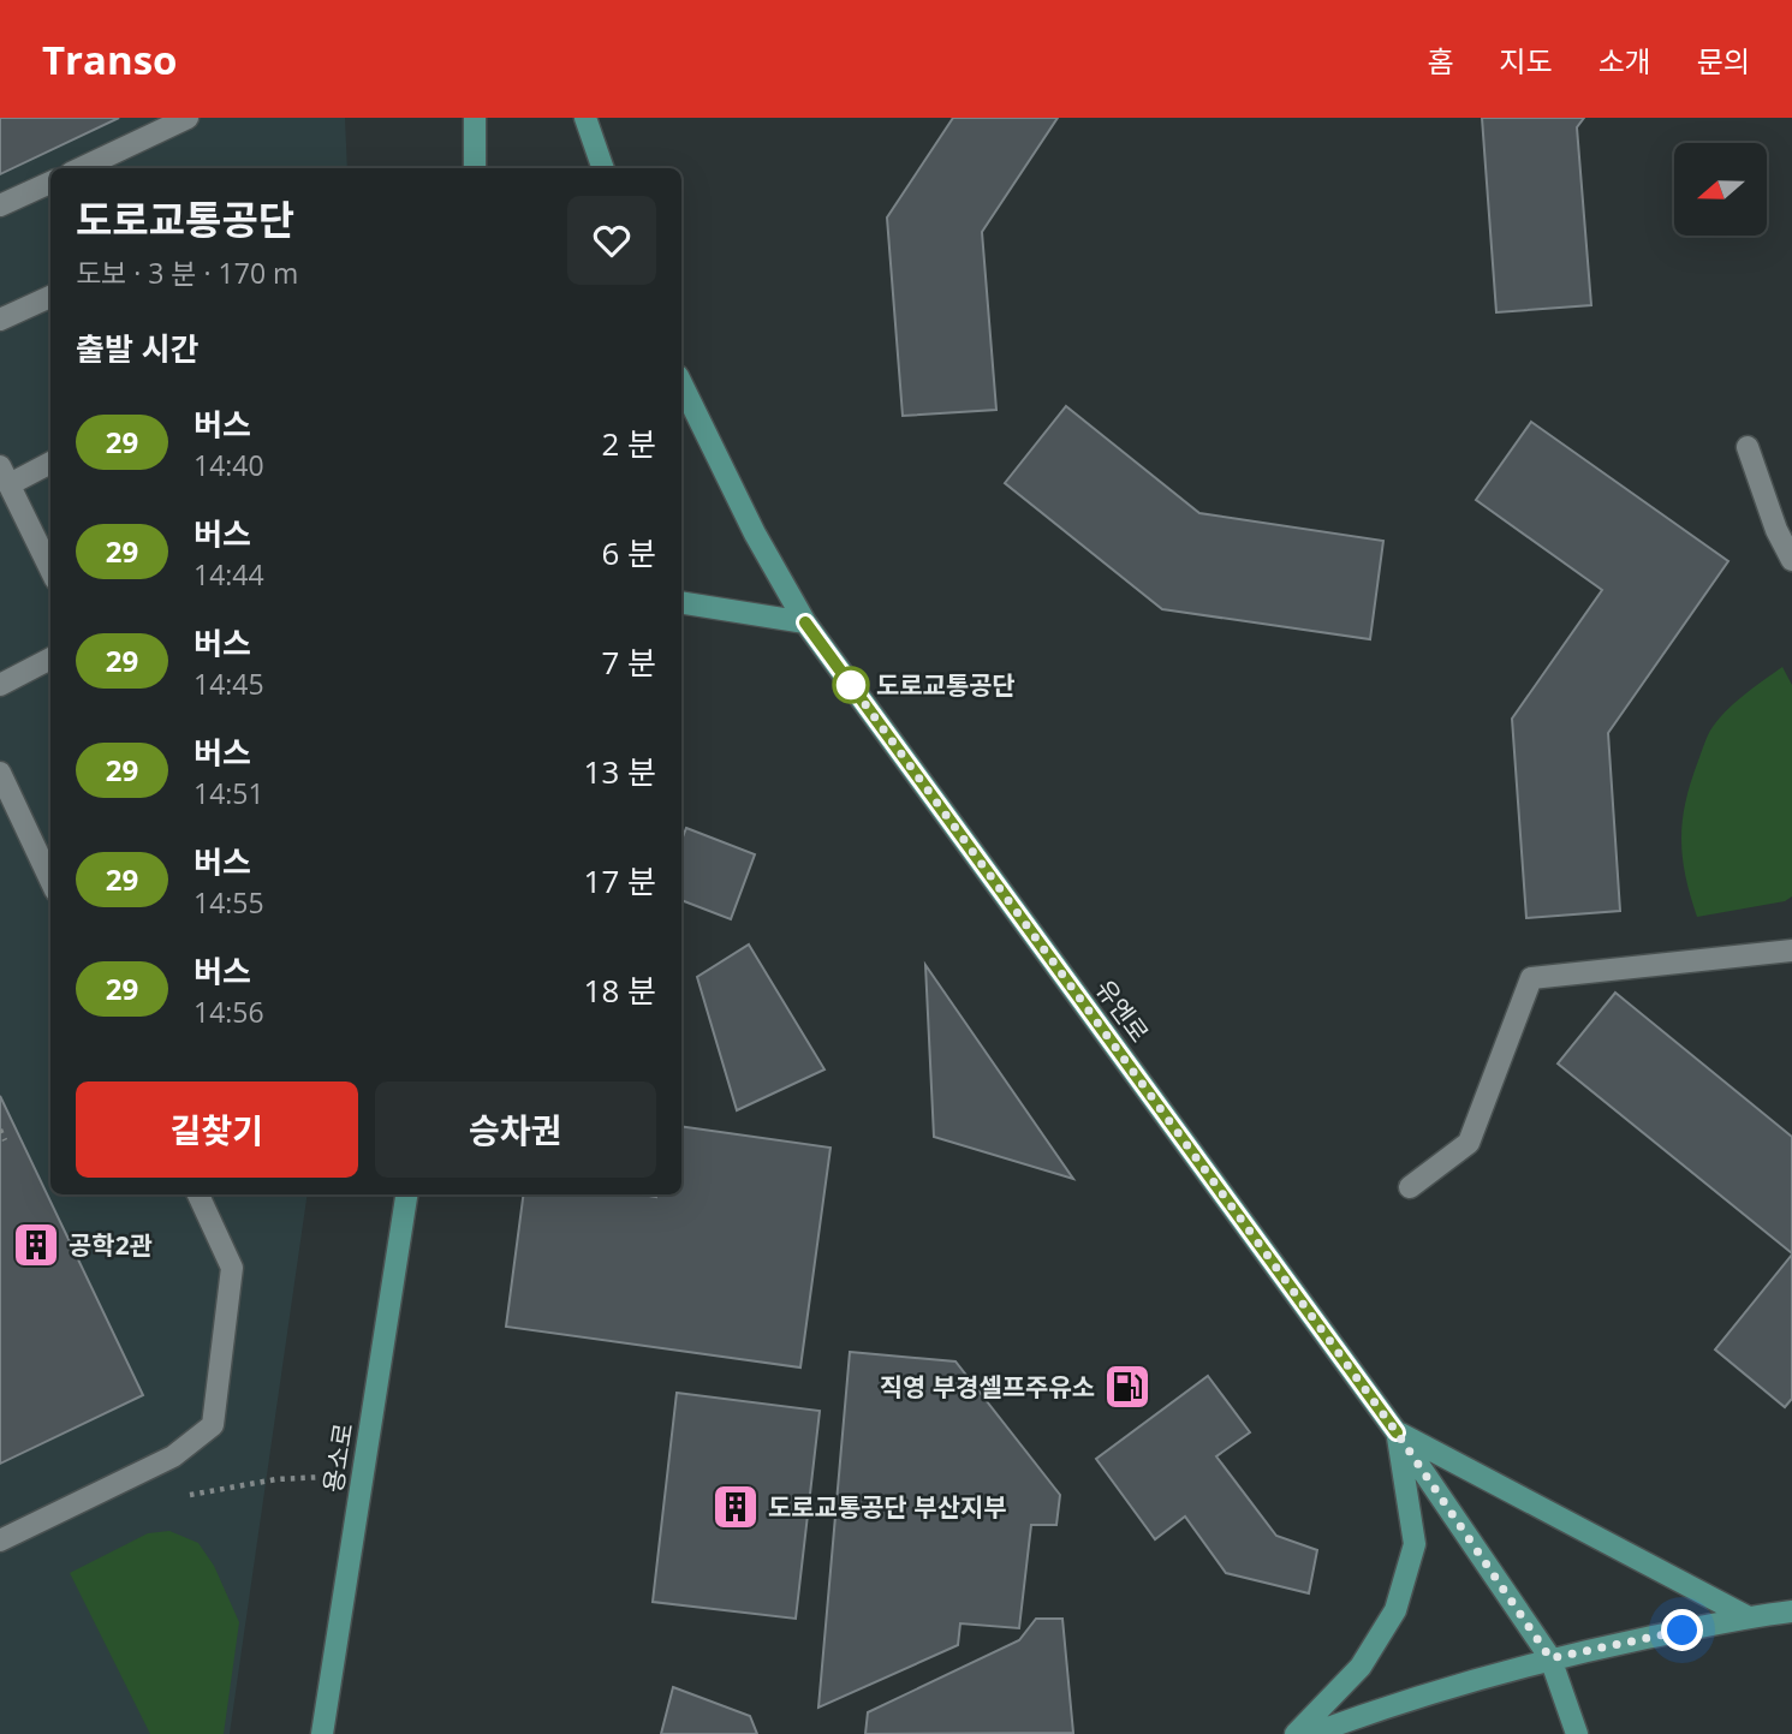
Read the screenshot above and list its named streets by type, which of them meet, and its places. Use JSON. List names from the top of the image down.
{
  "streets": {
    "main road": ["유엔로", "용소로"]
  },
  "places": {
    "other": ["도로교통공단"],
    "building": ["공학2관", "도로교통공단 부산지부"],
    "fuel station": ["직영 부경셀프주유소"]
  },
  "lines": ["bus line 29"],
  "north": "left",
  "page": {
    "header": "Transo",
    "nav": [
      "홈",
      "지도",
      "소개",
      "문의"
    ],
    "heading": [
      ["도로교통공단", "도보 · 3 분 · 170 m"],
      "출발 시간"
    ],
    "list": [
      {
        "mark": "29",
        "name": "버스",
        "note": "14:40",
        "value": "2 분"
      },
      {
        "mark": "29",
        "name": "버스",
        "note": "14:44",
        "value": "6 분"
      },
      {
        "mark": "29",
        "name": "버스",
        "note": "14:45",
        "value": "7 분"
      },
      {
        "mark": "29",
        "name": "버스",
        "note": "14:51",
        "value": "13 분"
      },
      {
        "mark": "29",
        "name": "버스",
        "note": "14:55",
        "value": "17 분"
      },
      {
        "mark": "29",
        "name": "버스",
        "note": "14:56",
        "value": "18 분"
      }
    ],
    "buttons": ["길찾기", "승차권"]
  }
}
